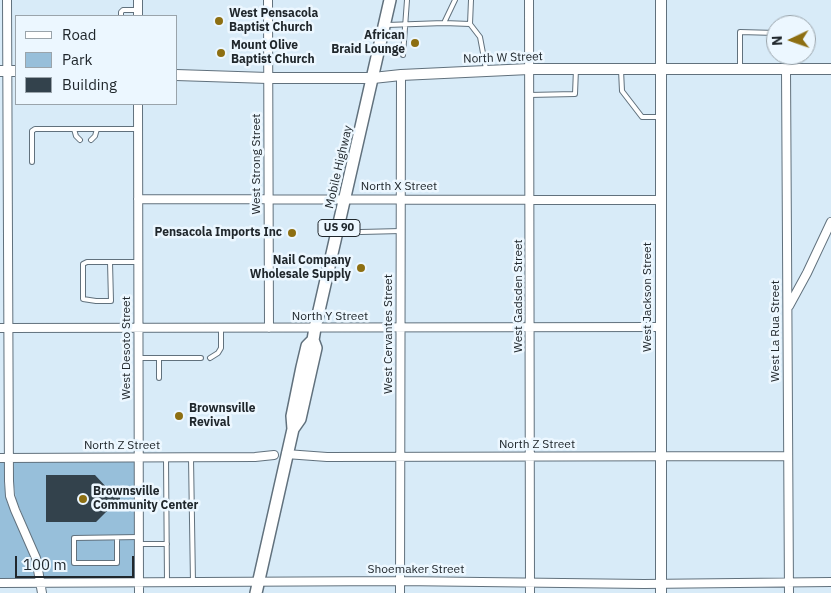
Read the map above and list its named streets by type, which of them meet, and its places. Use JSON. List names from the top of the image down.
{
  "streets": {
    "main road": [
      "North W Street",
      "Mobile Highway",
      "US 90",
      "West Jackson Street"
    ],
    "street": [
      "West Strong Street",
      "North X Street",
      "West Gadsden Street",
      "North Y Street",
      "West La Rua Street",
      "West Cervantes Street",
      "West Desoto Street",
      "North Z Street",
      "Shoemaker Street"
    ]
  },
  "crossings": [
    ["North W Street", "West Strong Street"],
    ["North W Street", "Mobile Highway"],
    ["North W Street", "West Gadsden Street"],
    ["North W Street", "West Jackson Street"],
    ["North W Street", "West La Rua Street"],
    ["North W Street", "West Cervantes Street"],
    ["West Strong Street", "North X Street"],
    ["West Strong Street", "North Y Street"],
    ["Mobile Highway", "North X Street"],
    ["Mobile Highway", "North Y Street"],
    ["Mobile Highway", "North Z Street"],
    ["Mobile Highway", "Shoemaker Street"],
    ["North X Street", "West Gadsden Street"],
    ["North X Street", "West Jackson Street"],
    ["North X Street", "West Cervantes Street"],
    ["North X Street", "West Desoto Street"],
    ["West Gadsden Street", "North Y Street"],
    ["West Gadsden Street", "North Z Street"],
    ["West Gadsden Street", "Shoemaker Street"],
    ["West Jackson Street", "North Y Street"],
    ["West Jackson Street", "North Z Street"],
    ["West Jackson Street", "Shoemaker Street"],
    ["North Y Street", "West Cervantes Street"],
    ["North Y Street", "West Desoto Street"],
    ["West La Rua Street", "North Z Street"],
    ["West La Rua Street", "Shoemaker Street"],
    ["West Cervantes Street", "North Z Street"],
    ["West Cervantes Street", "Shoemaker Street"],
    ["West Desoto Street", "North Z Street"],
    ["West Desoto Street", "Shoemaker Street"]
  ],
  "places": [
    "West Pensacola Baptist Church",
    "African Braid Lounge",
    "Mount Olive Baptist Church",
    "Pensacola Imports Inc",
    "Nail Company Wholesale Supply",
    "Brownsville Revival",
    "Brownsville Community Center"
  ],
  "legend": ["Road", "Park", "Building"],
  "scale_bar": "100 m",
  "north": "left"
}
